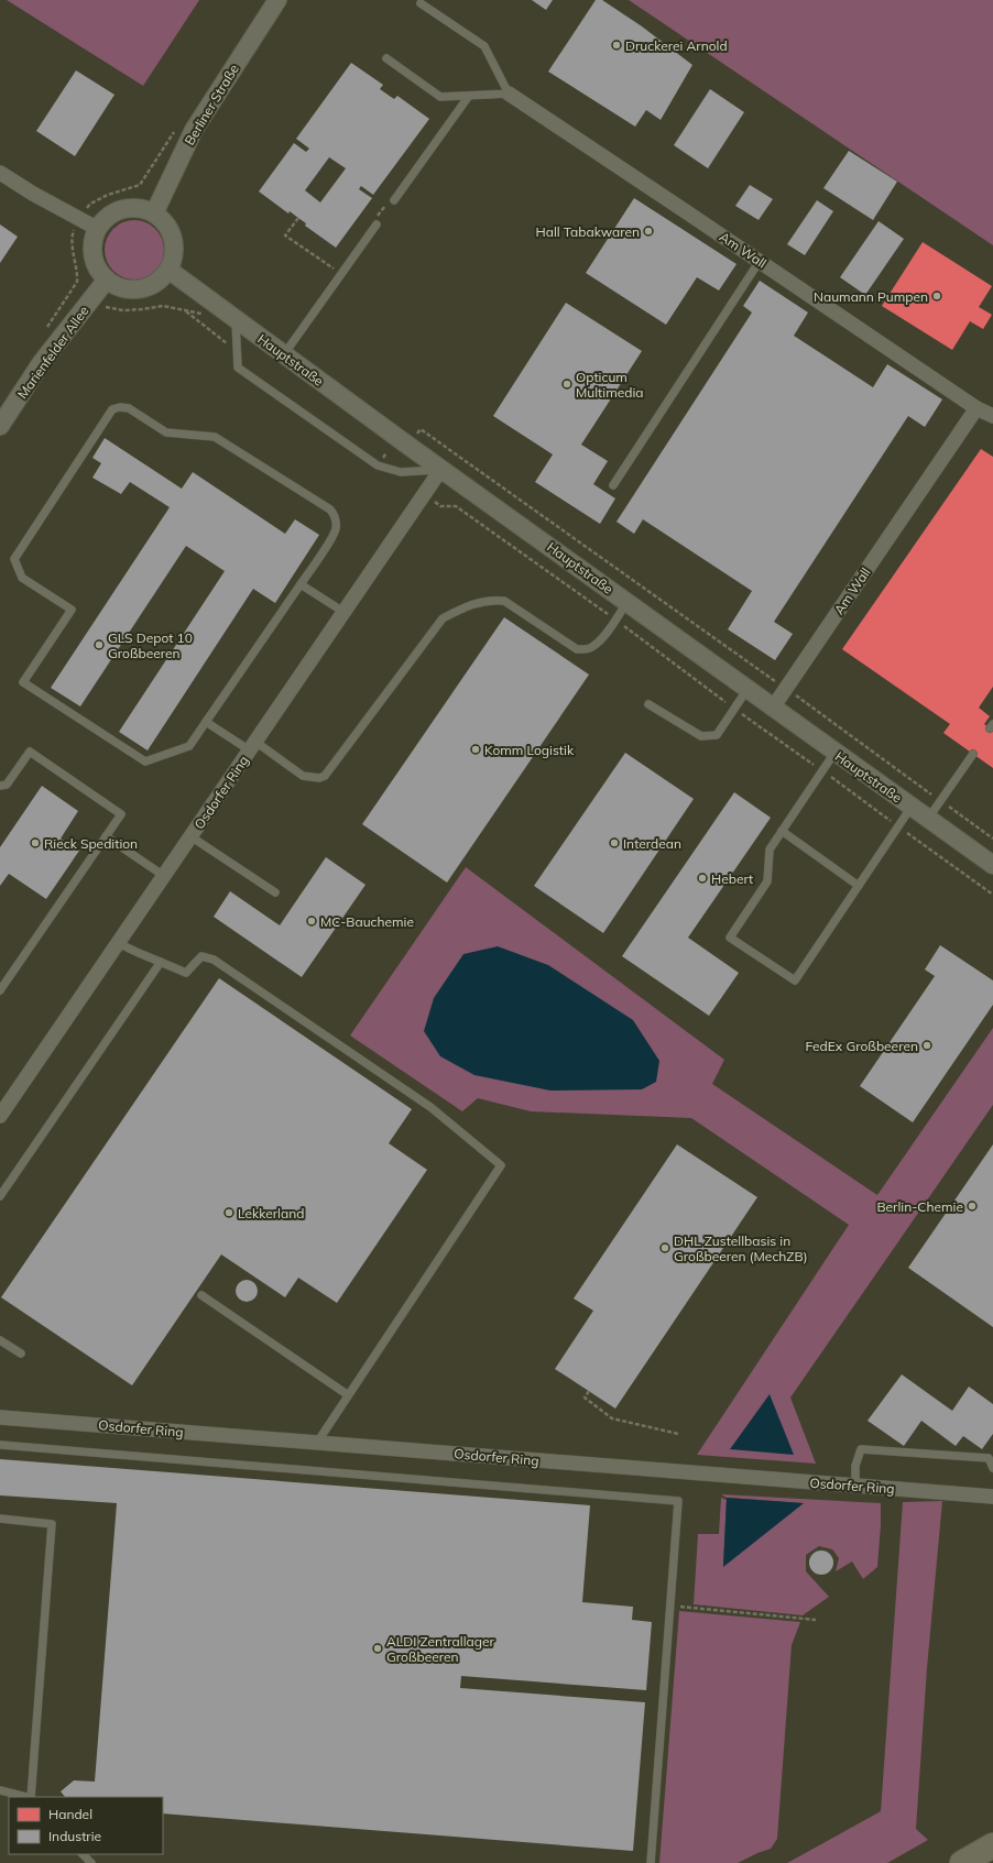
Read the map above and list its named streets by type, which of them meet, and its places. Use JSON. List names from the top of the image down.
{
  "streets": {
    "street": [
      "Berliner Straße",
      "Am Wall",
      "Marienfelder Allee",
      "Hauptstraße",
      "Osdorfer Ring"
    ]
  },
  "crossings": [
    ["Berliner Straße", "Marienfelder Allee"],
    ["Berliner Straße", "Hauptstraße"],
    ["Am Wall", "Hauptstraße"],
    ["Marienfelder Allee", "Hauptstraße"],
    ["Hauptstraße", "Osdorfer Ring"]
  ],
  "places": [
    "Druckerei Arnold",
    "Hall Tabakwaren",
    "Naumann Pumpen",
    "Opticum Multimedia",
    "GLS Depot 10 Großbeeren",
    "Komm Logistik",
    "Rieck Spedition",
    "Interdean",
    "Hebert",
    "MC-Bauchemie",
    "FedEx Großbeeren",
    "Berlin-Chemie",
    "Lekkerland",
    "DHL Zustellbasis in Großbeeren (MechZB)",
    "ALDI Zentrallager Großbeeren"
  ],
  "legend": ["Handel", "Industrie"]
}
